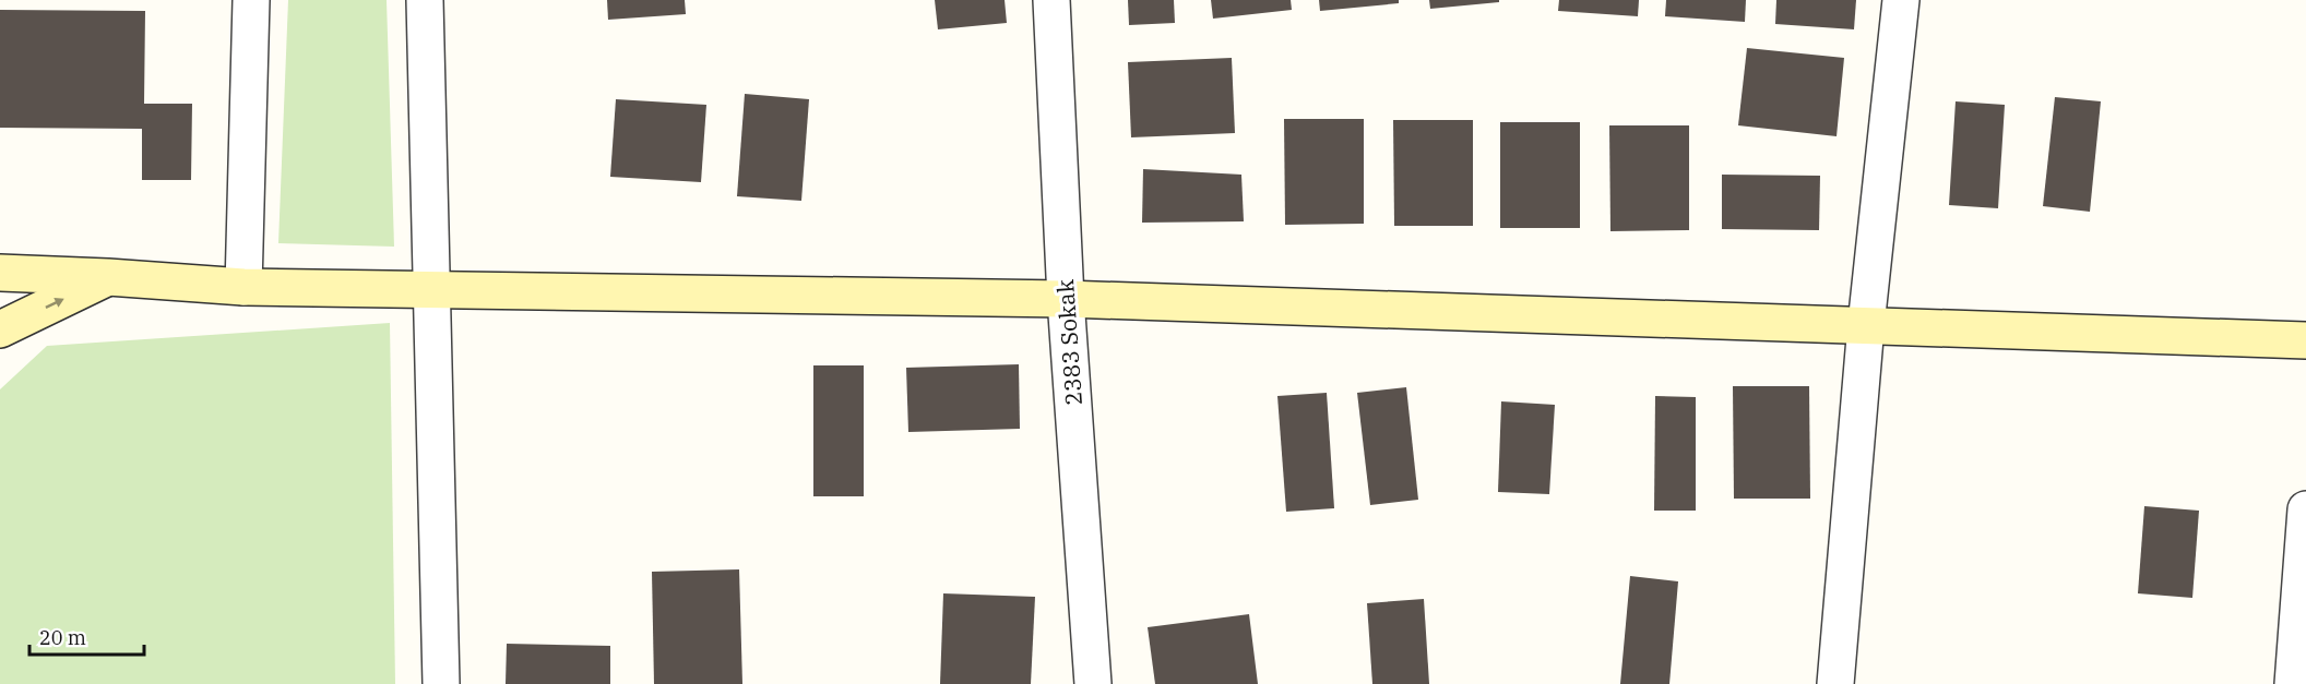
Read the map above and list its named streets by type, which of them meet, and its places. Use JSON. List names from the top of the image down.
{
  "streets": {
    "street": ["2383 Sokak"]
  },
  "scale_bar": "20 m"
}
